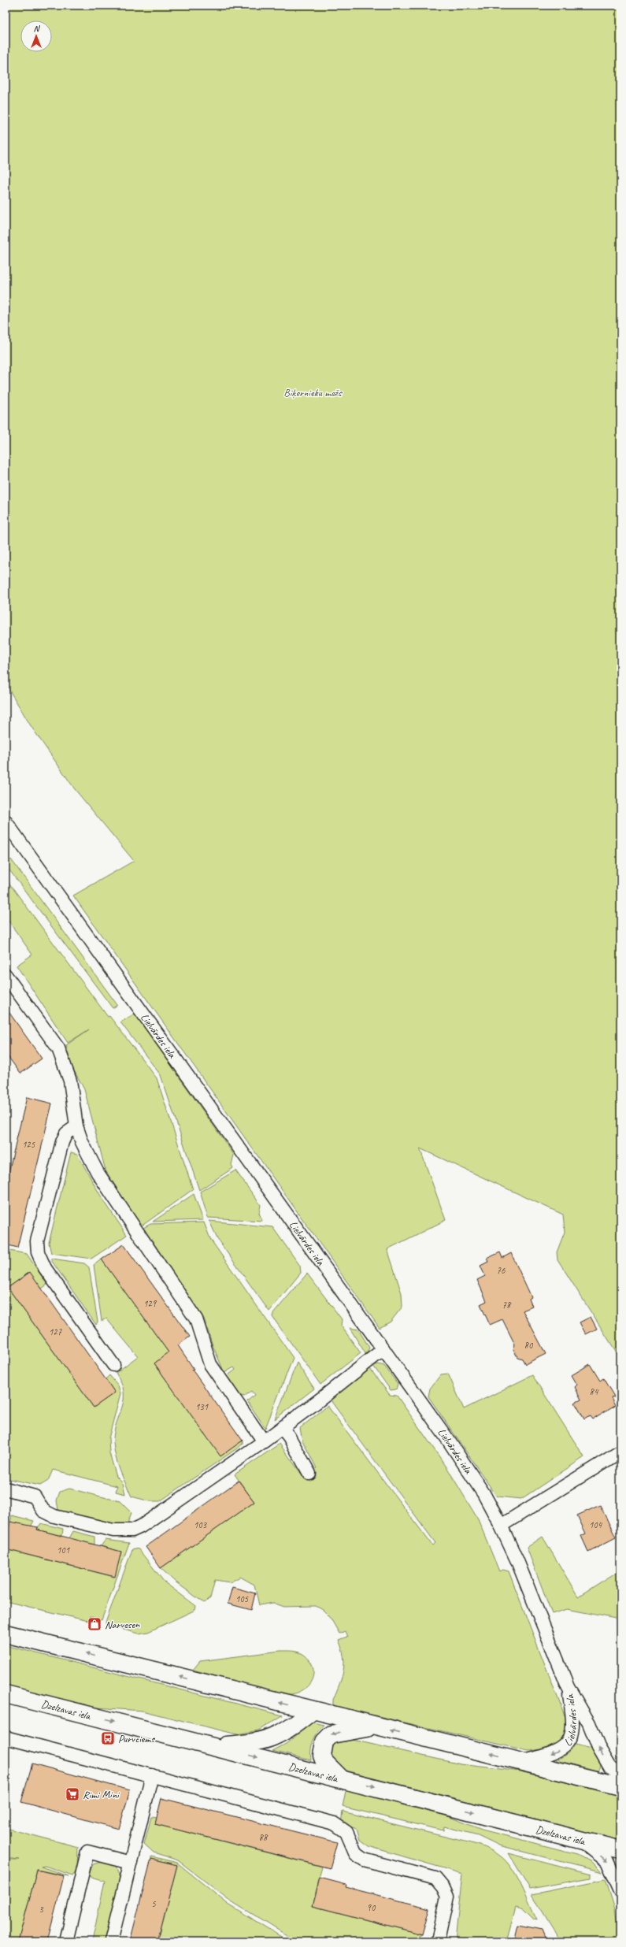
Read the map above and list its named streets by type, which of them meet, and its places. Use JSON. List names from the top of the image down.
{
  "streets": {
    "main road": ["Dzelzavas iela"],
    "street": ["Lielvārdes iela"]
  },
  "parks": ["Biķernieku mežs"],
  "places": {
    "shop": ["Narvesen"],
    "bus stop": ["Purvciems"],
    "supermarket": ["Rimi Mini"]
  },
  "house_numbers": [
    "125",
    "76",
    "129",
    "78",
    "127",
    "80",
    "84",
    "131",
    "103",
    "104",
    "101",
    "105",
    "88",
    "5",
    "90",
    "3"
  ],
  "north": "top"
}
